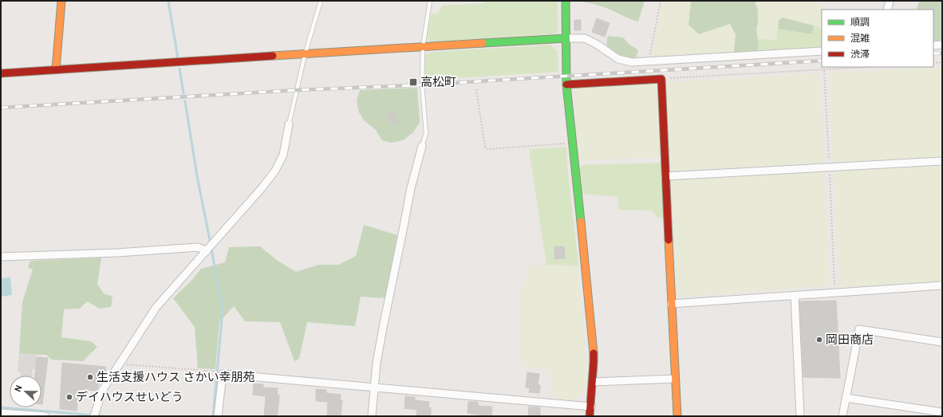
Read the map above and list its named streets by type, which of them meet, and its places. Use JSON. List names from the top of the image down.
{
  "places": {
    "transit": ["高松町"],
    "other": ["岡田商店", "生活支援ハウス さかい幸朋苑", "デイハウスせいどう"]
  },
  "legend": ["順調", "混雑", "渋滞"],
  "north": "left"
}
